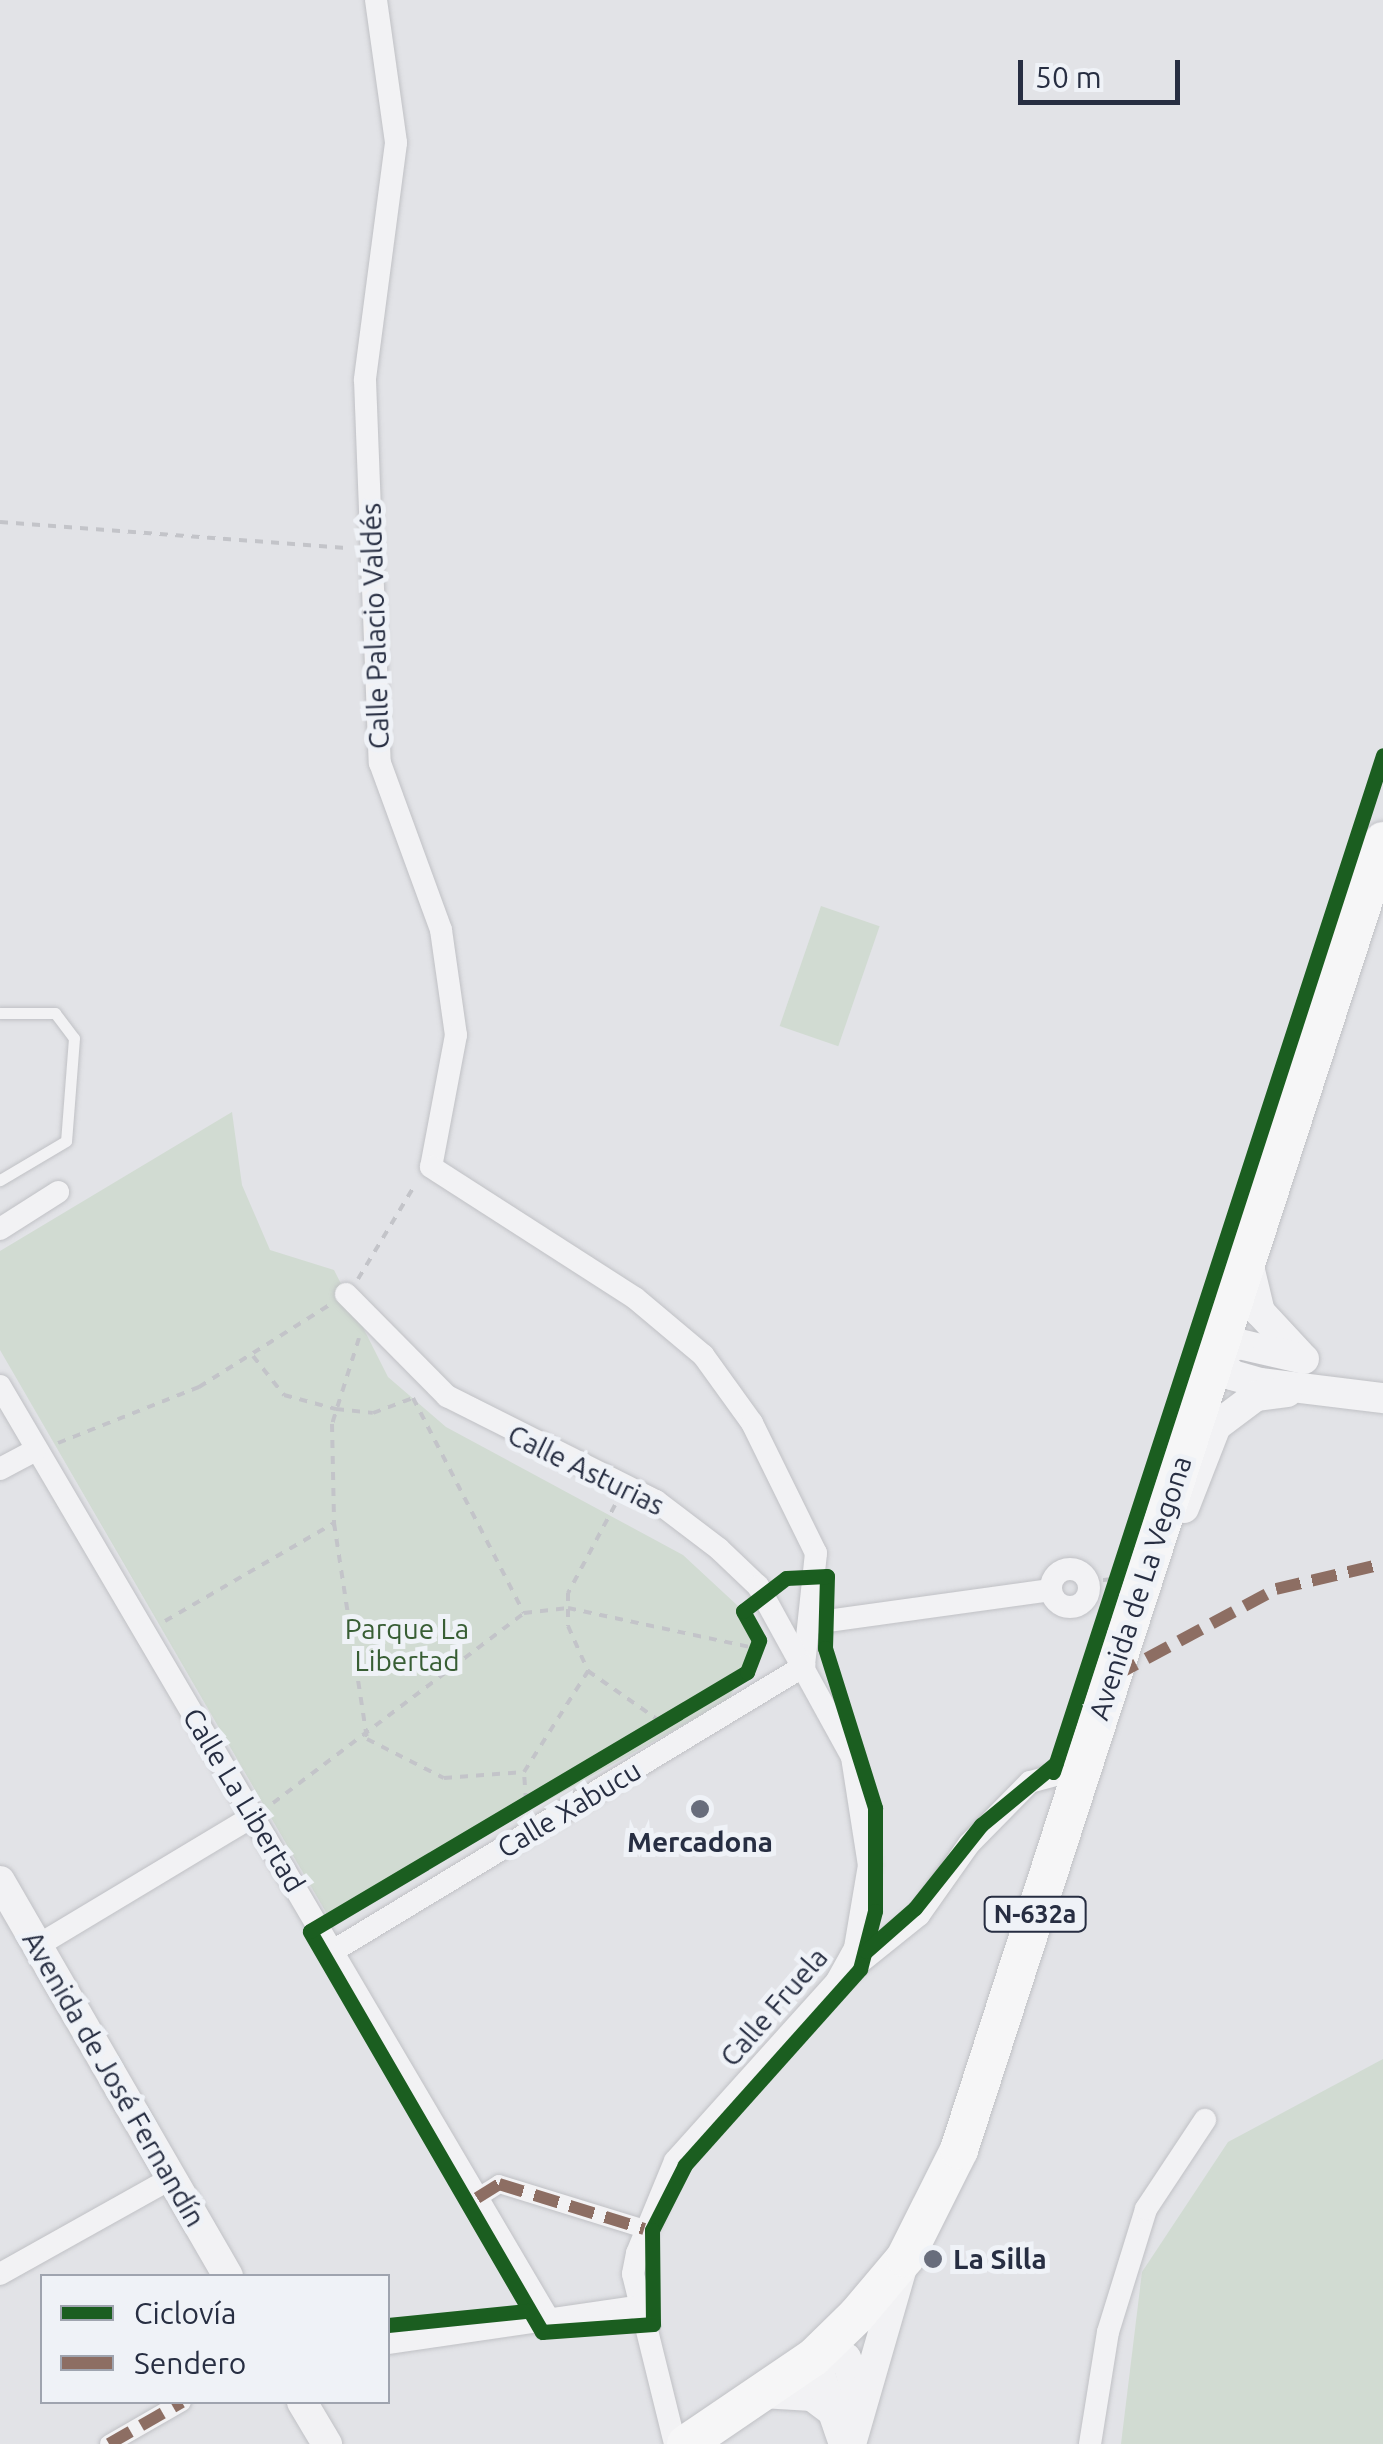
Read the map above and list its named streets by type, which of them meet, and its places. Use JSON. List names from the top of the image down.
{
  "streets": {
    "main road": ["Avenida de La Vegona", "N-632a"],
    "street": [
      "Calle Palacio Valdés",
      "Calle Asturias",
      "Calle La Libertad",
      "Calle Xabucu",
      "Calle Fruela",
      "Avenida de José Fernandín"
    ]
  },
  "crossings": [
    ["Calle Asturias", "Calle Xabucu"],
    ["Calle Asturias", "Calle Fruela"],
    ["Avenida de La Vegona", "N-632a"],
    ["Calle La Libertad", "Calle Xabucu"],
    ["Calle Xabucu", "Calle Fruela"]
  ],
  "parks": ["Parque La Libertad"],
  "places": ["Mercadona", "La Silla"],
  "legend": ["Ciclovía", "Sendero"],
  "scale_bar": "50 m"
}
